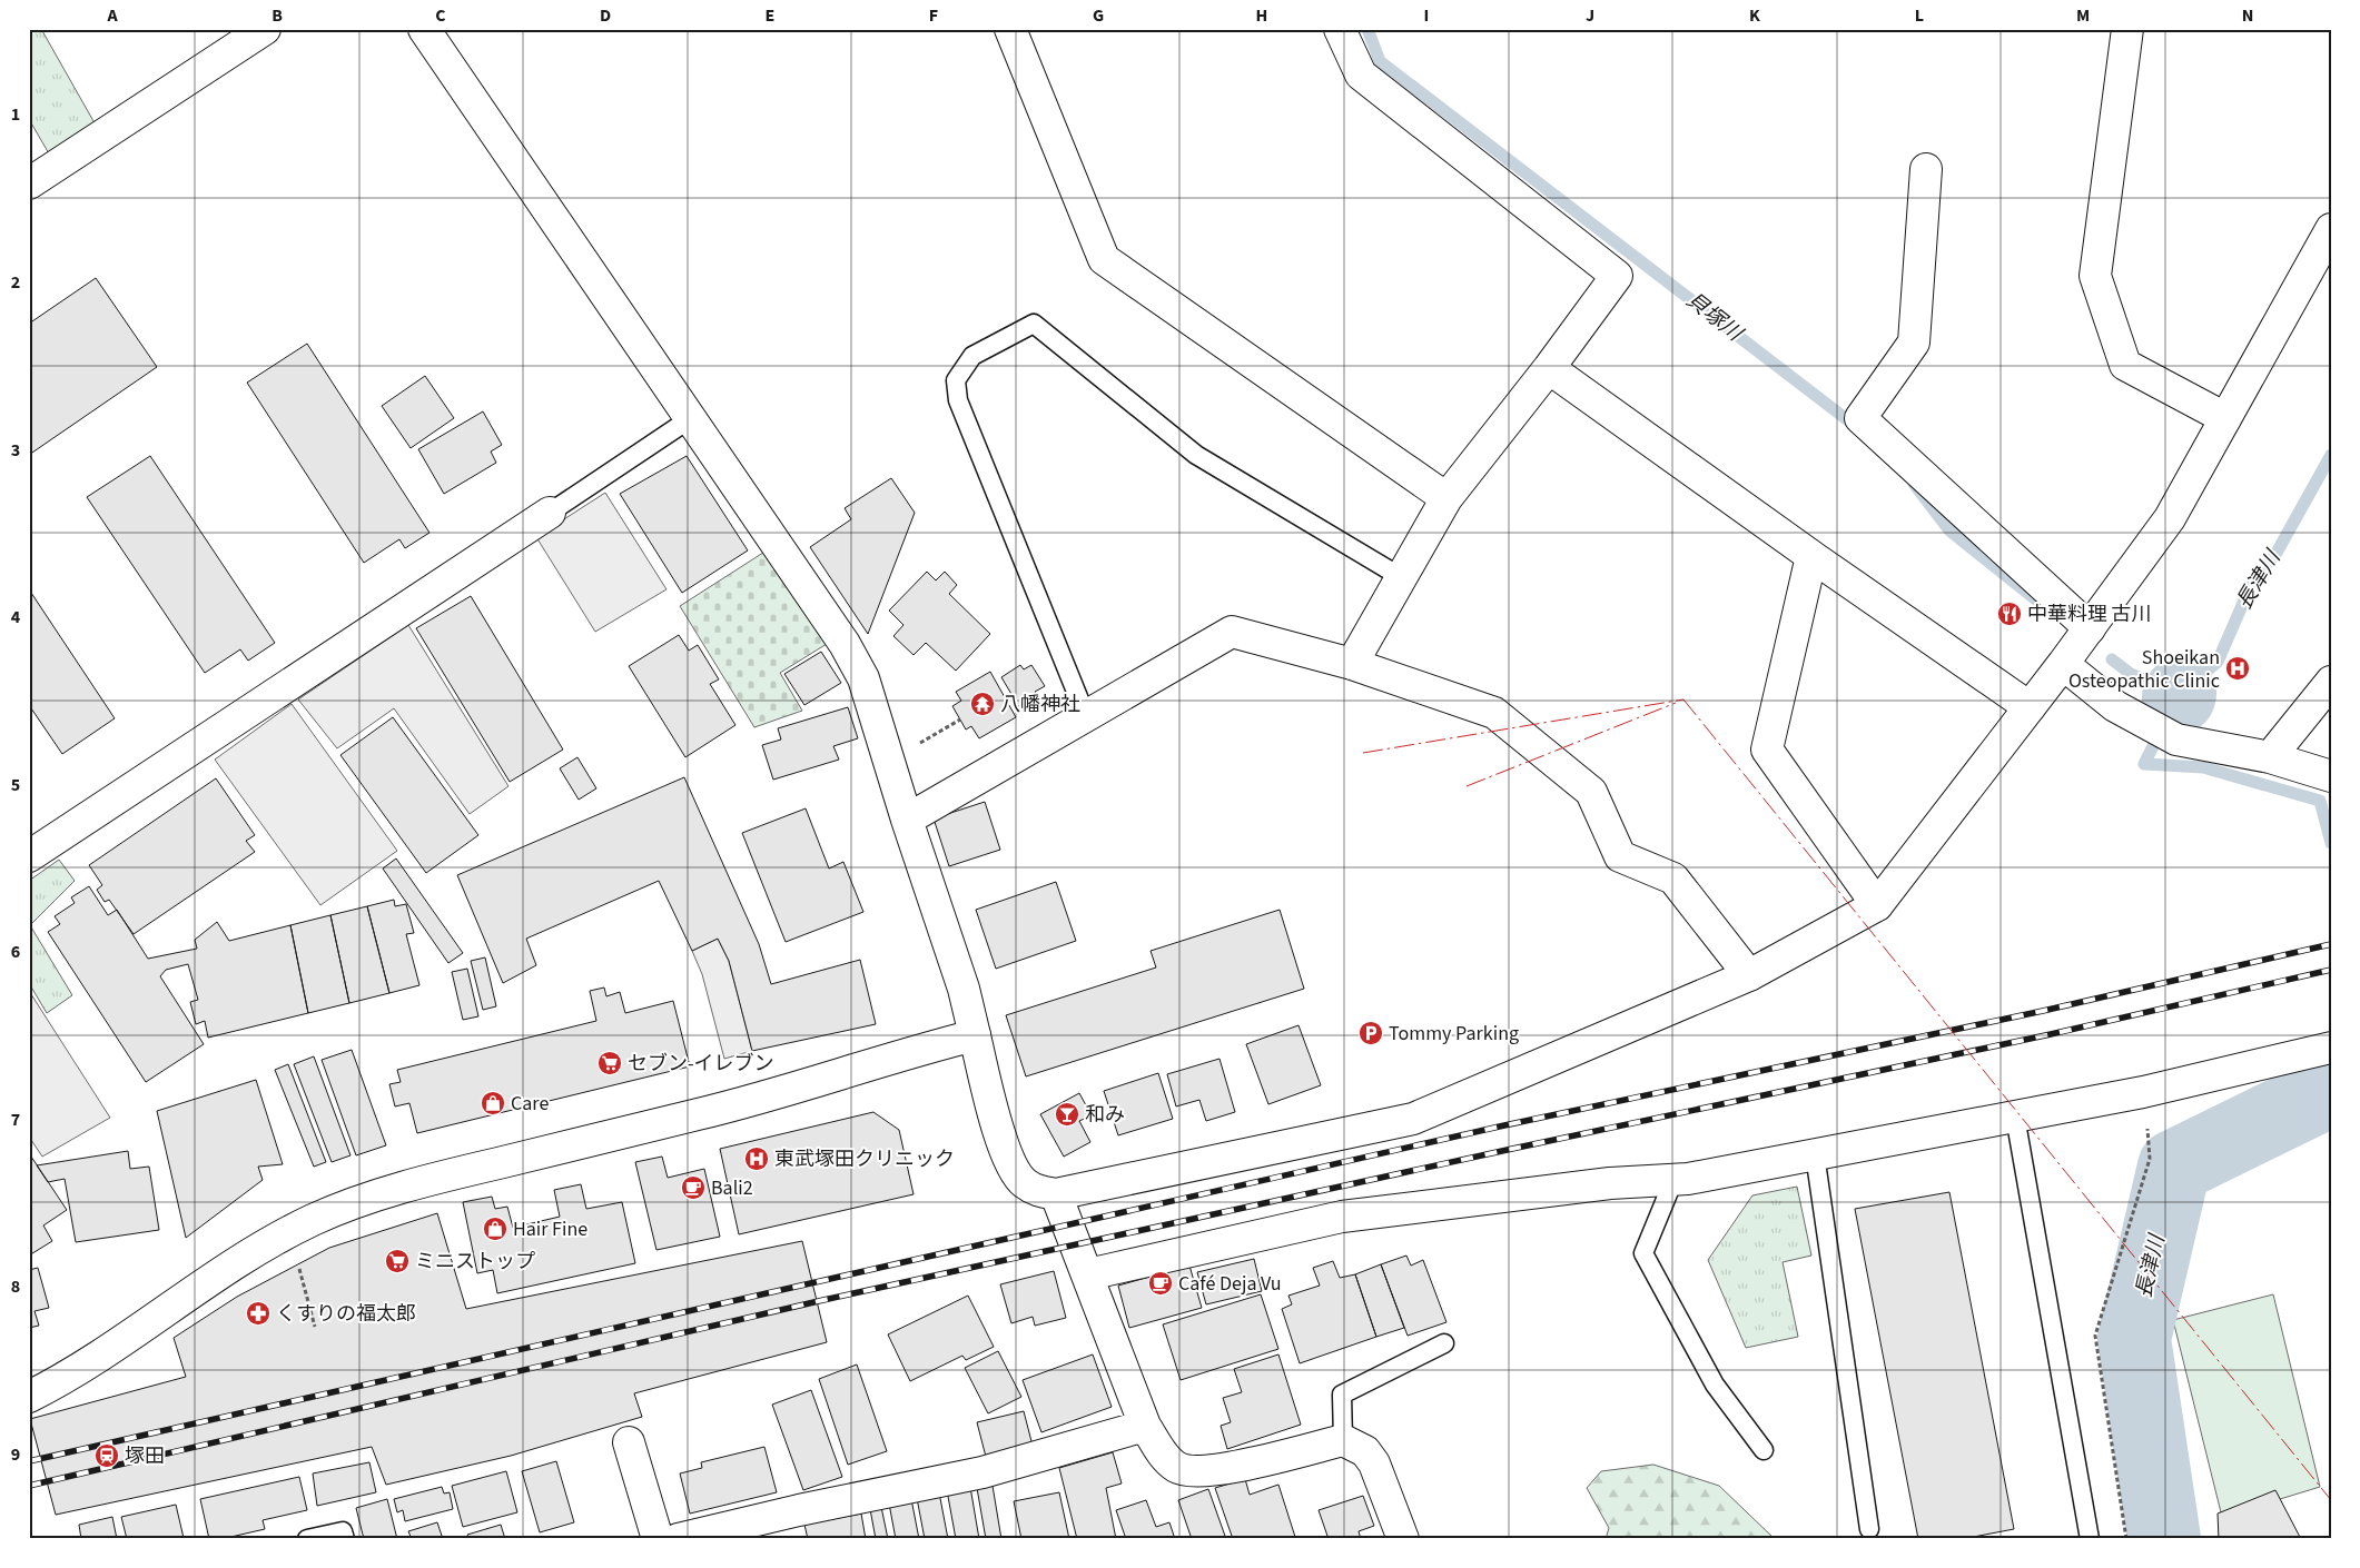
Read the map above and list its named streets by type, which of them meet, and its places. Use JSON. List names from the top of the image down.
{
  "water": ["貝塚川", "長津川"],
  "places": {
    "restaurant": ["中華料理 古川"],
    "hospital": ["Shoeikan Osteopathic Clinic", "東武塚田クリニック"],
    "temple": ["八幡神社"],
    "parking": ["Tommy Parking"],
    "supermarket": ["セブン-イレブン", "ミニストップ"],
    "shop": ["Care", "Hair Fine"],
    "bar": ["和み"],
    "cafe": ["Bali2", "Café Deja Vu"],
    "pharmacy": ["くすりの福太郎"],
    "station": ["塚田"]
  },
  "grid": {
    "columns": [
      "A",
      "B",
      "C",
      "D",
      "E",
      "F",
      "G",
      "H",
      "I",
      "J",
      "K",
      "L",
      "M",
      "N"
    ],
    "rows": [
      "1",
      "2",
      "3",
      "4",
      "5",
      "6",
      "7",
      "8",
      "9"
    ]
  }
}
